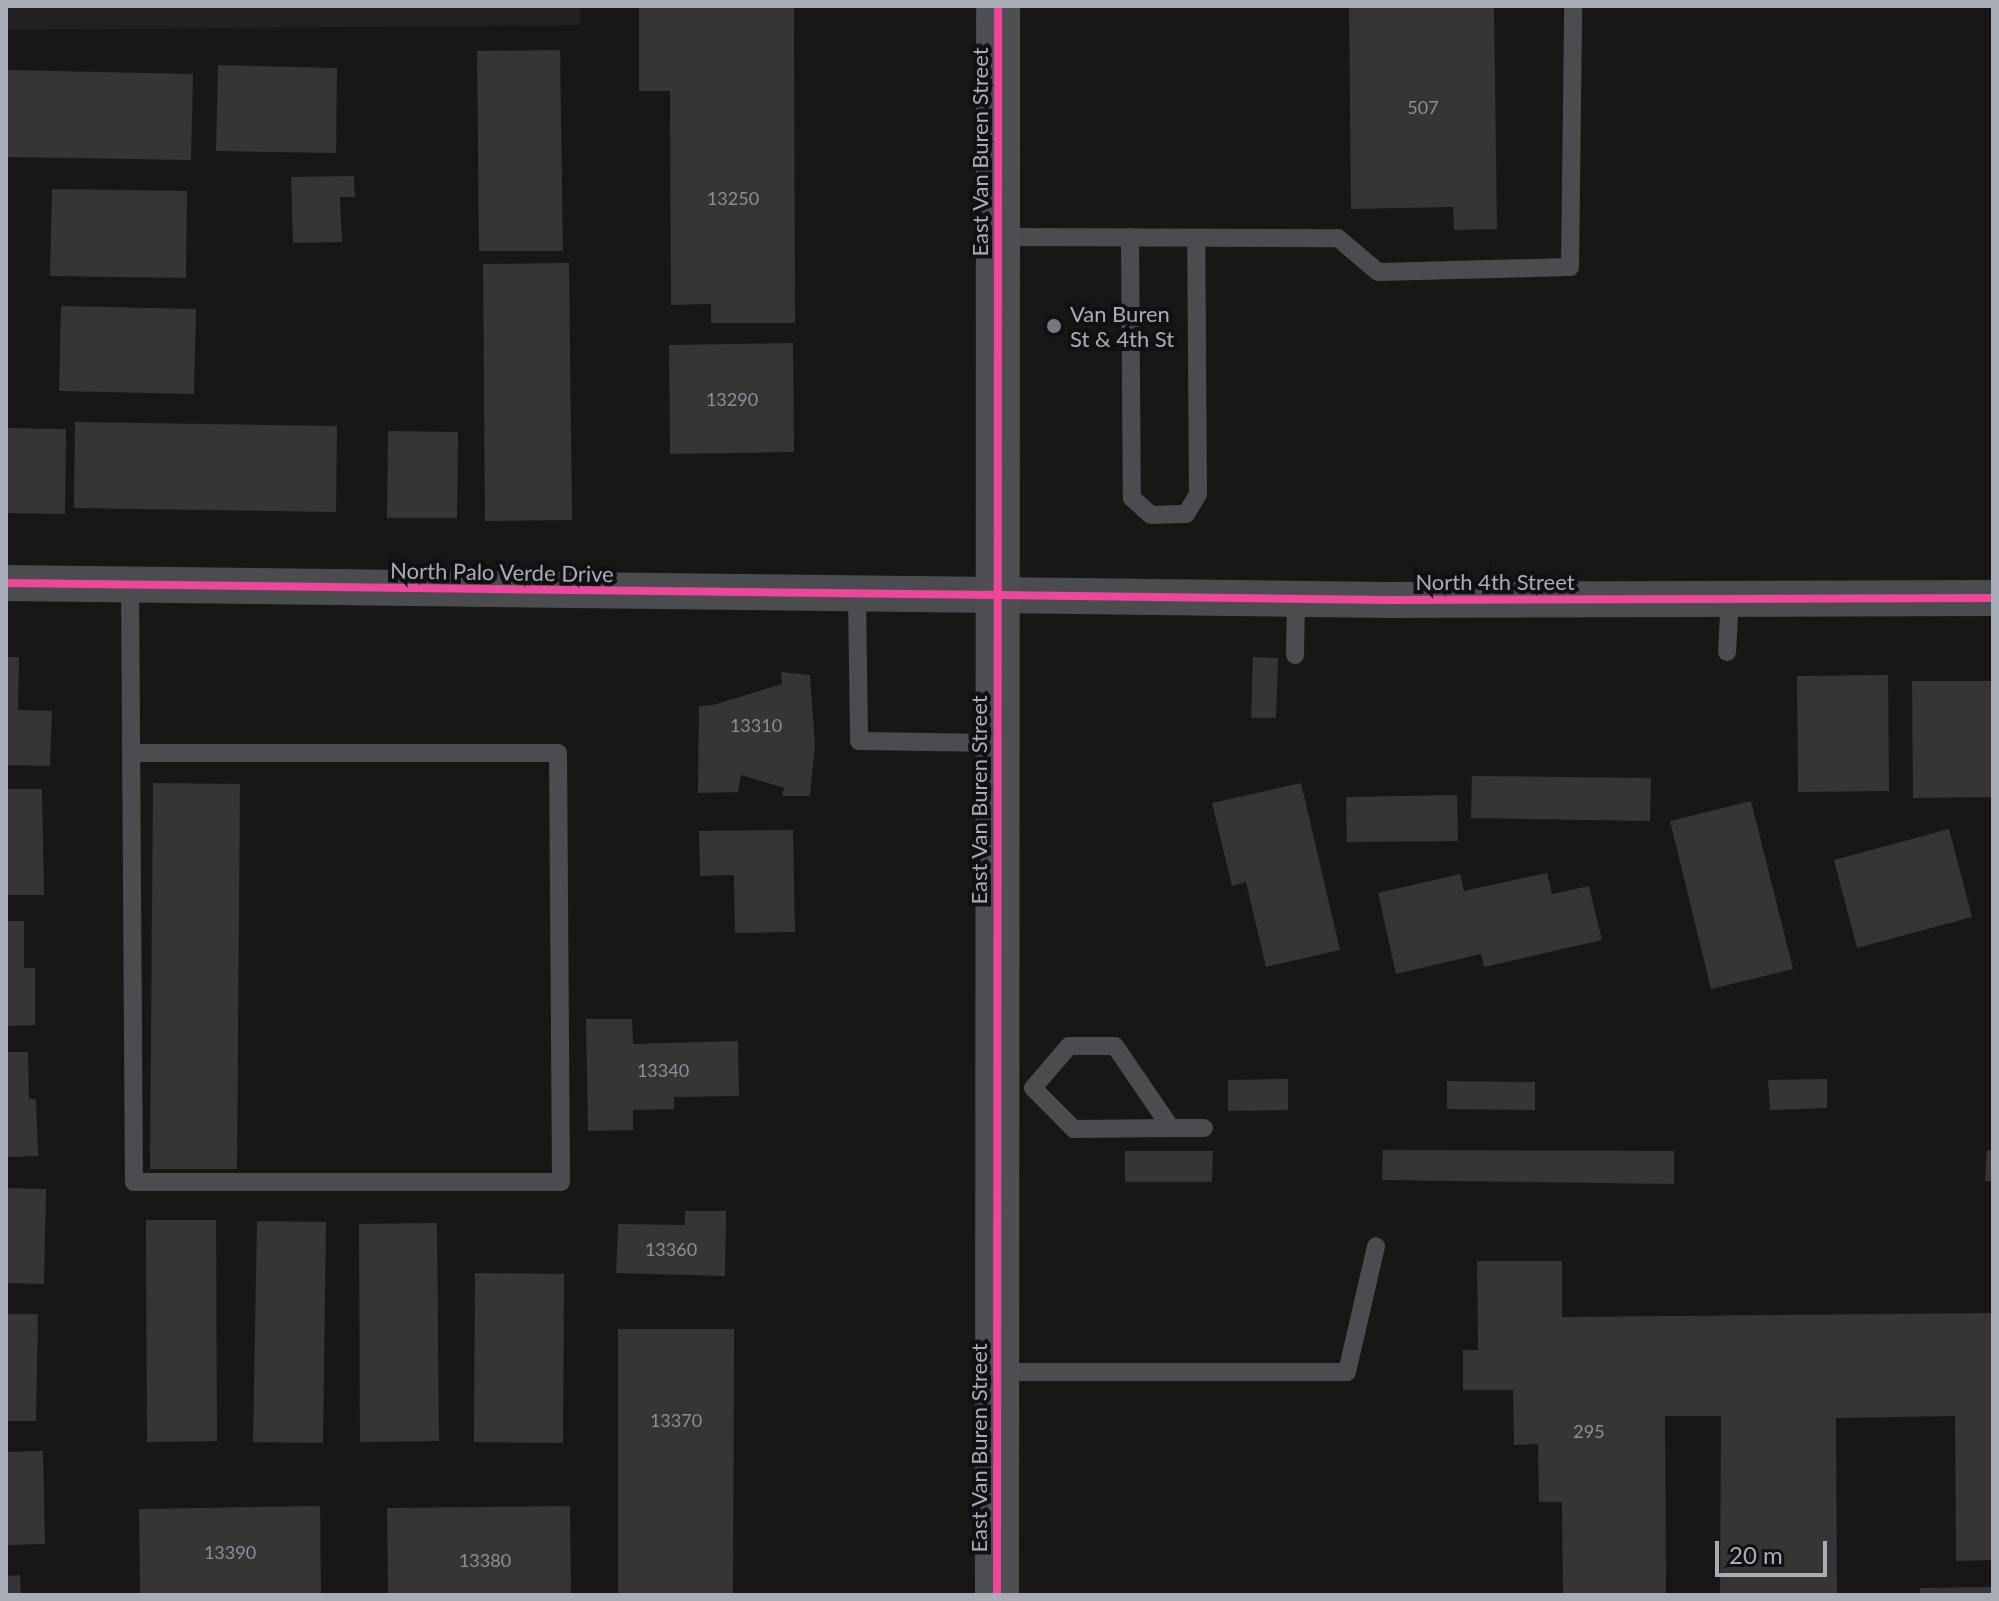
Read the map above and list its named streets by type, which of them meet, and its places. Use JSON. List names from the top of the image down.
{
  "streets": {
    "main road": ["East Van Buren Street"],
    "street": ["North Palo Verde Drive", "North 4th Street"]
  },
  "crossings": [
    ["East Van Buren Street", "North Palo Verde Drive"],
    ["East Van Buren Street", "North 4th Street"],
    ["North Palo Verde Drive", "North 4th Street"]
  ],
  "places": ["Van Buren St & 4th St"],
  "house_numbers": [
    "507",
    "13250",
    "13290",
    "13310",
    "13340",
    "13360",
    "13370",
    "295",
    "13390",
    "13380"
  ],
  "scale_bar": "20 m"
}
